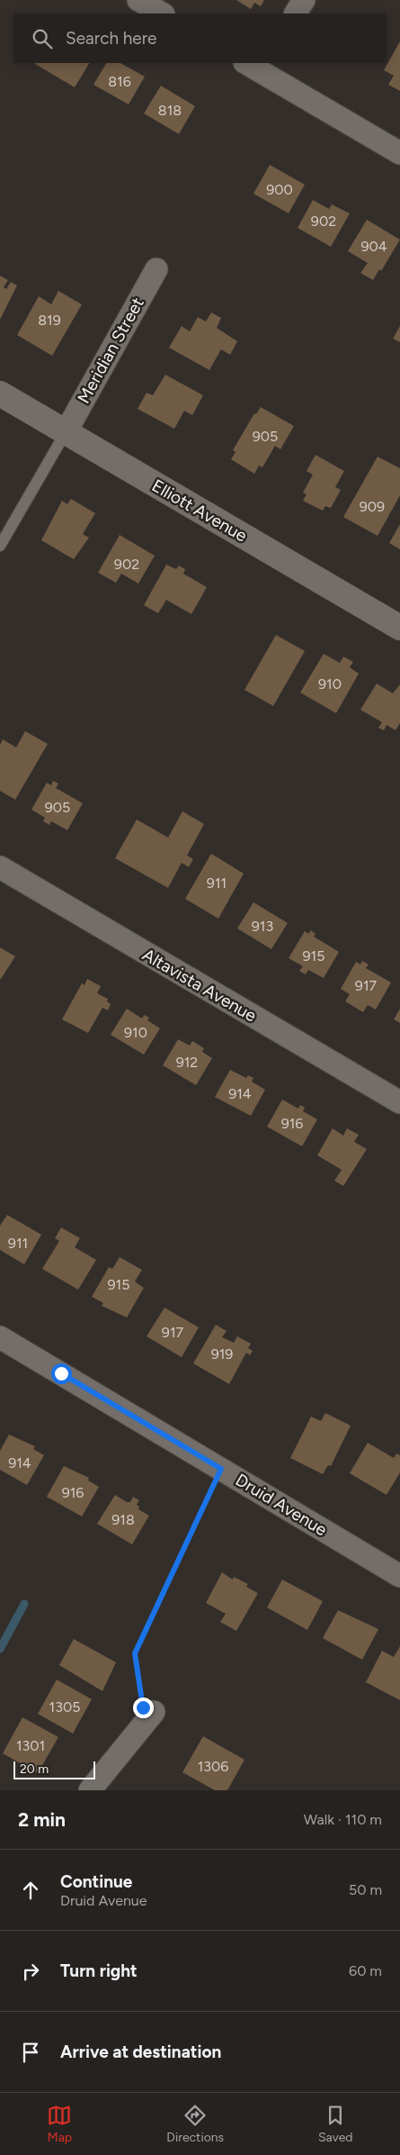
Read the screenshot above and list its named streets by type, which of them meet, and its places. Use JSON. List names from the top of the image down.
{
  "streets": {
    "street": [
      "Meridian Street",
      "Elliott Avenue",
      "Altavista Avenue",
      "Druid Avenue"
    ]
  },
  "crossings": [
    ["Meridian Street", "Elliott Avenue"]
  ],
  "house_numbers": [
    "816",
    "818",
    "900",
    "902",
    "904",
    "819",
    "905",
    "909",
    "902",
    "910",
    "905",
    "911",
    "913",
    "915",
    "917",
    "910",
    "912",
    "914",
    "916",
    "911",
    "915",
    "917",
    "919",
    "914",
    "916",
    "918",
    "1305",
    "1301",
    "1306"
  ],
  "scale_bar": "20 m",
  "page": {
    "search": "Search here",
    "scale": "20 m",
    "heading": ["2 min", "Walk · 110 m"],
    "list": [
      ["Continue", "Druid Avenue", "50 m"],
      ["Turn right", "60 m"],
      "Arrive at destination"
    ],
    "nav": ["Map", "Directions", "Saved"]
  }
}
